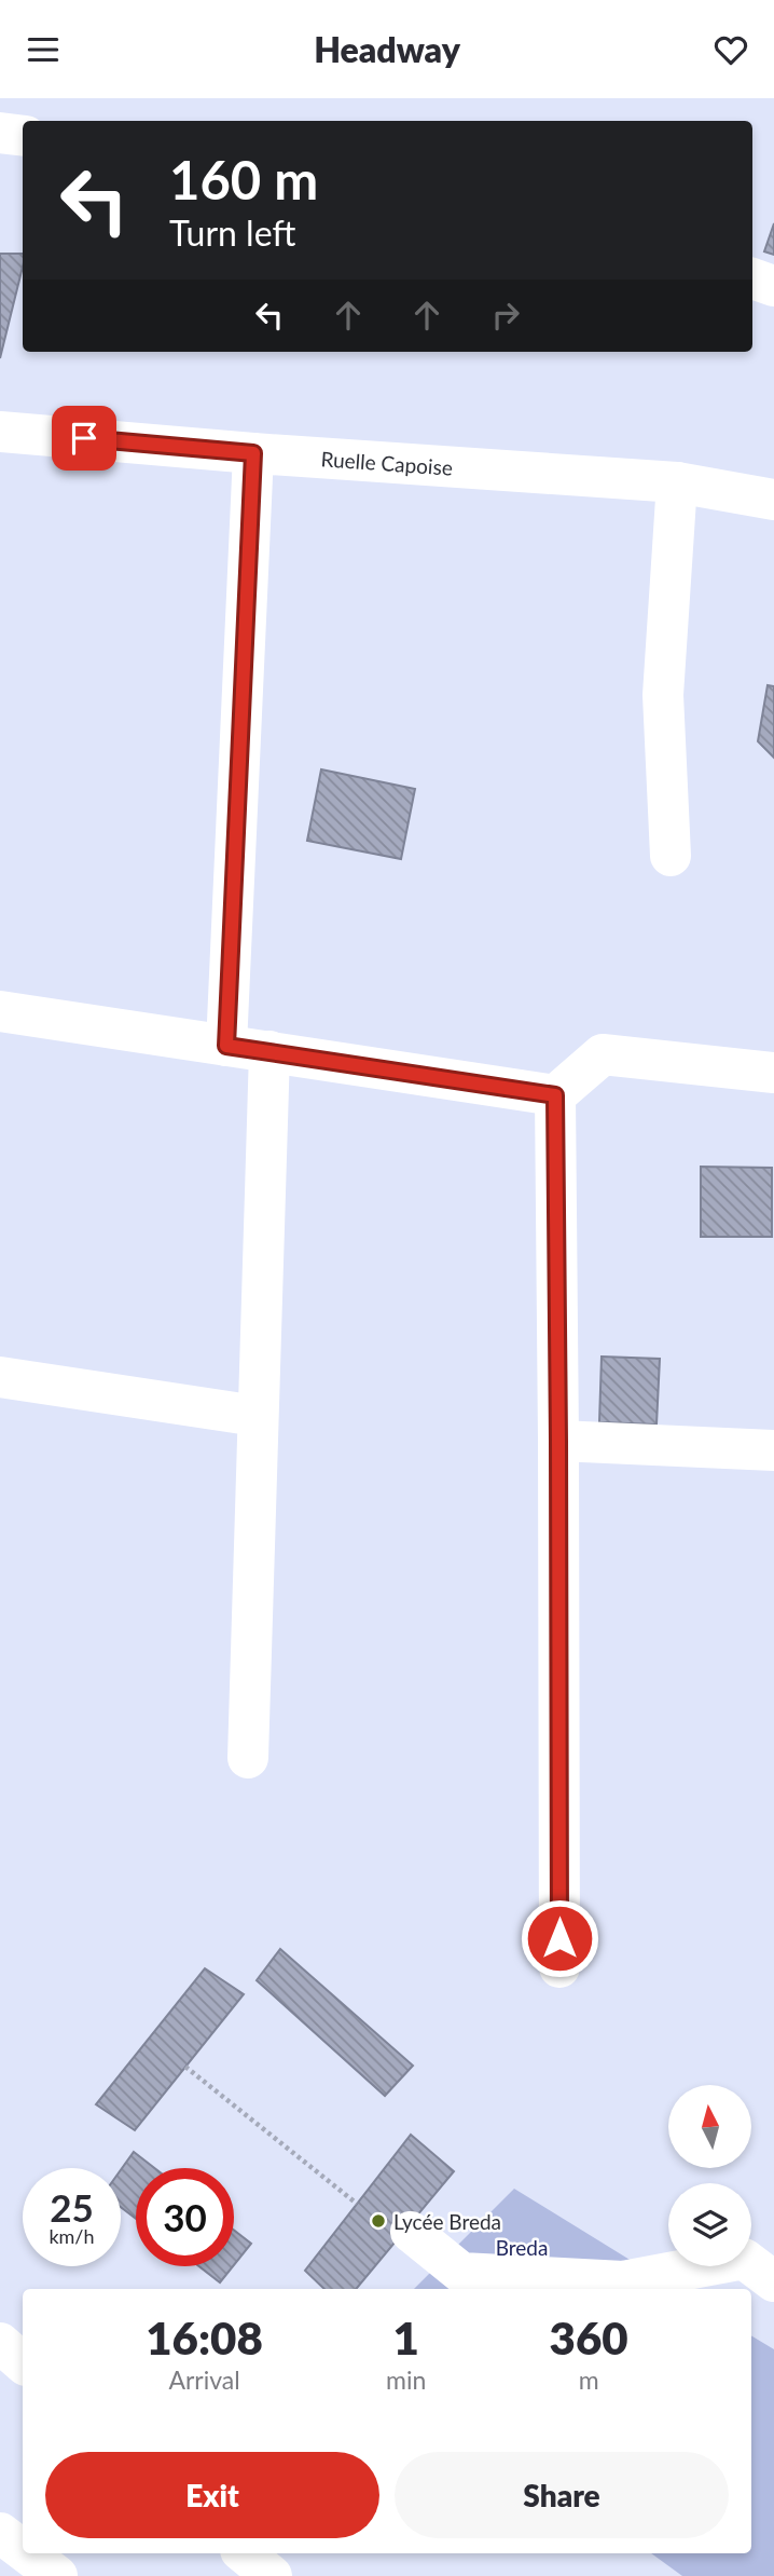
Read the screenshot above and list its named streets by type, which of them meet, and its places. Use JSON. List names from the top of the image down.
{
  "streets": {
    "street": ["Ruelle Capoise"]
  },
  "parks": ["Breda"],
  "places": ["Lycée Breda"],
  "north": "top",
  "page": {
    "header": "Headway",
    "turn": ["160 m", "Turn left"],
    "speed": "25 km/h",
    "limit": "30",
    "eta": [
      "16:08",
      "Arrival",
      "1",
      "min",
      "360",
      "m"
    ],
    "buttons": ["Exit", "Share"]
  }
}
